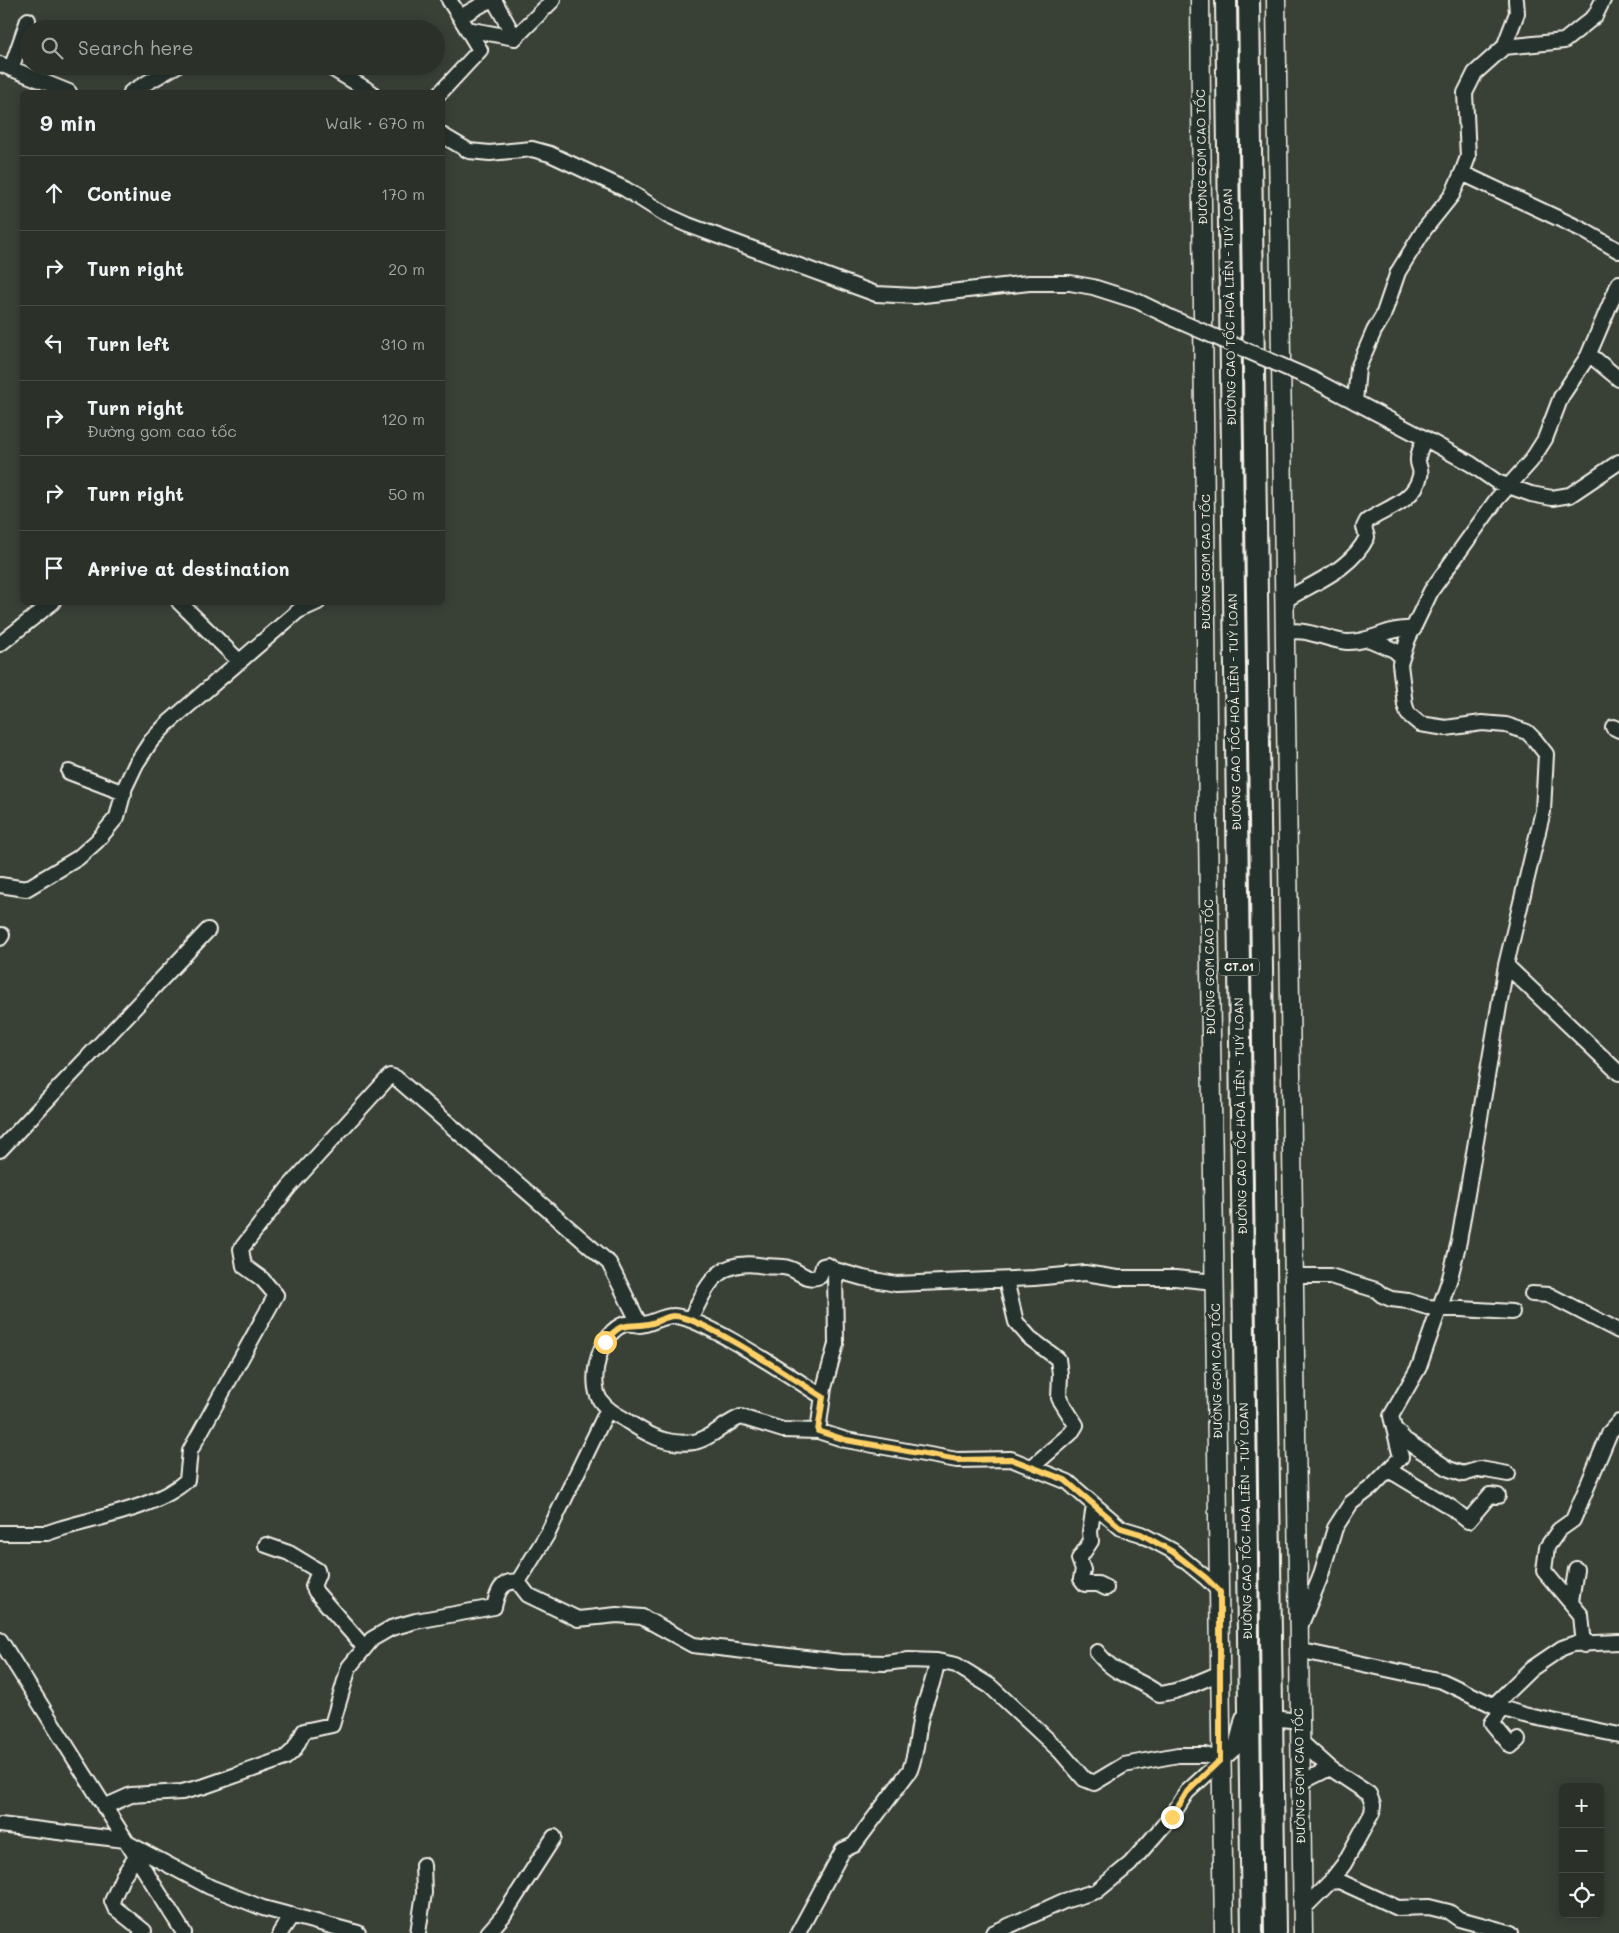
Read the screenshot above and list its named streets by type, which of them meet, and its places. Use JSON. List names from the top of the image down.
{
  "streets": {
    "highway": ["ĐƯỜNG CAO TỐC HOÀ LIÊN - TUÝ LOAN", "CT.01"],
    "main road": ["ĐƯỜNG GOM CAO TỐC"]
  },
  "page": {
    "search": "Search here",
    "heading": ["9 min", "Walk · 670 m"],
    "list": [
      ["Continue", "170 m"],
      ["Turn right", "20 m"],
      ["Turn left", "310 m"],
      ["Turn right", "Đường gom cao tốc", "120 m"],
      ["Turn right", "50 m"],
      "Arrive at destination"
    ],
    "map_buttons": ["+", "−"]
  }
}
